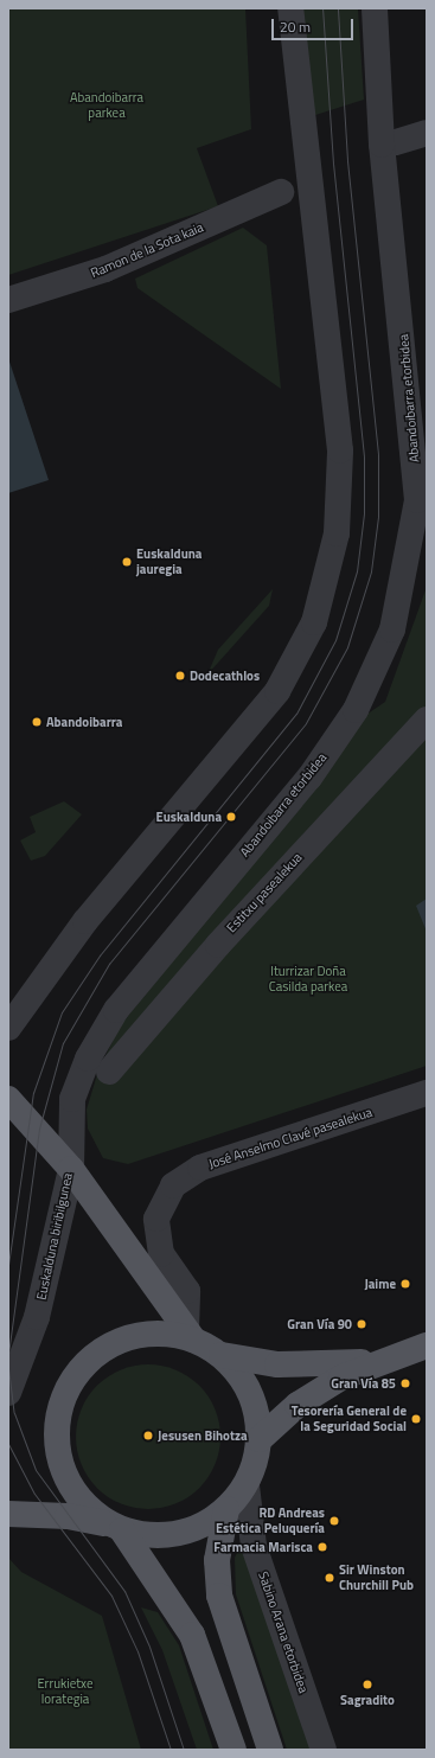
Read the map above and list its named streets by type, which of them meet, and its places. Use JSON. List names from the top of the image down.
{
  "streets": {
    "main road": ["Euskalduna biribilgunea"],
    "street": [
      "Ramon de la Sota kaia",
      "Abandoibarra etorbidea",
      "Estitxu pasealekua",
      "José Anselmo Clavé pasealekua",
      "Sabino Arana etorbidea"
    ]
  },
  "crossings": [
    ["Abandoibarra etorbidea", "Euskalduna biribilgunea"]
  ],
  "parks": ["Abandoibarra parkea", "Iturrizar Doña Casilda parkea", "Errukietxe lorategia"],
  "places": [
    "Euskalduna jauregia",
    "Dodecathlos",
    "Abandoibarra",
    "Euskalduna",
    "Jaime",
    "Gran Vía 90",
    "Gran Vía 85",
    "Tesorería General de la Seguridad Social",
    "Jesusen Bihotza",
    "RD Andreas Estética Peluquería",
    "Farmacia Marisca",
    "Sir Winston Churchill Pub",
    "Sagradito"
  ],
  "scale_bar": "20 m"
}
